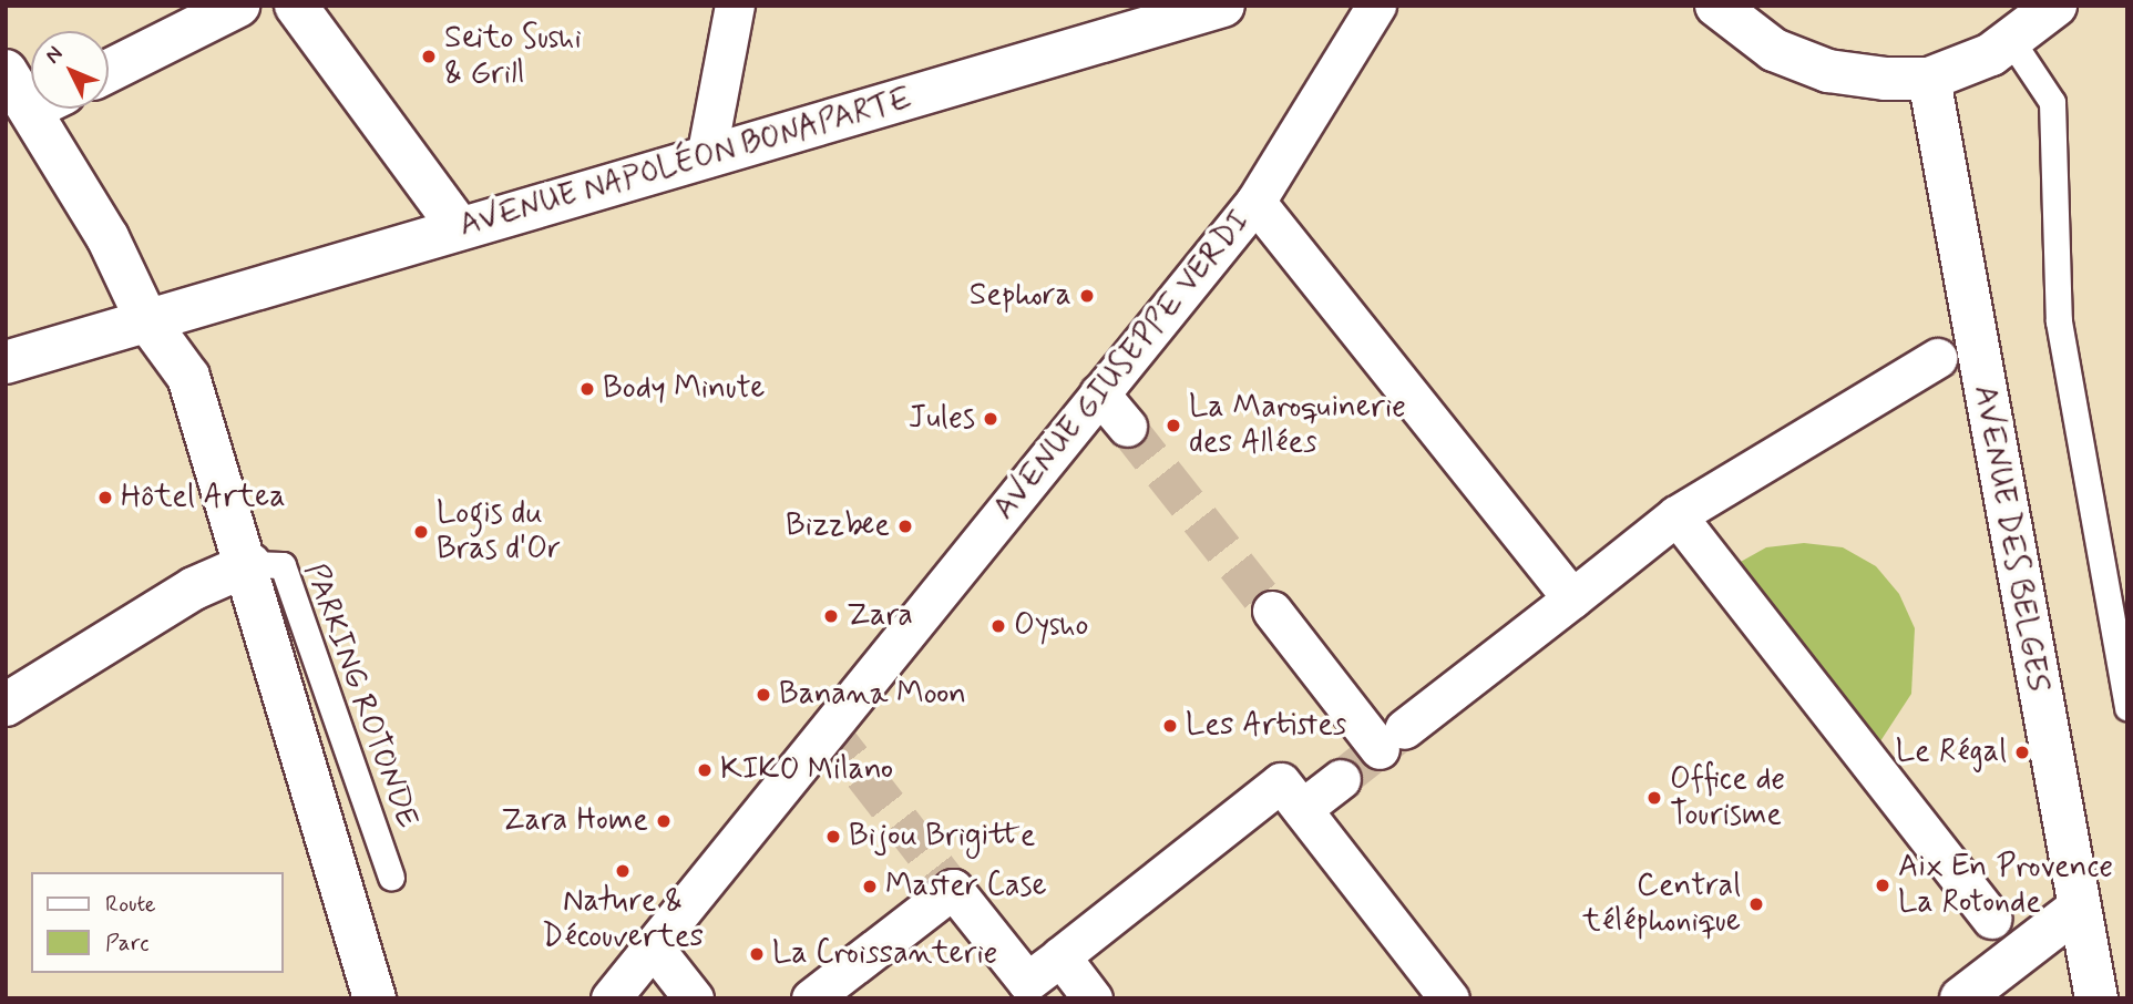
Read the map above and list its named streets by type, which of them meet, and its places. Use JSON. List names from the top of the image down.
{
  "streets": {
    "main road": ["AVENUE NAPOLÉON BONAPARTE", "AVENUE DES BELGES"],
    "street": ["AVENUE GIUSEPPE VERDI"],
    "lane": ["PARKING ROTONDE"]
  },
  "places": [
    "Seito Sushi & Grill",
    "Sephora",
    "Body Minute",
    "Jules",
    "La Maroquinerie des Allées",
    "Hôtel Artea",
    "Bizzbee",
    "Logis du Bras d'Or",
    "Zara",
    "Oysho",
    "Banana Moon",
    "Les Artistes",
    "Le Régal",
    "KIKO Milano",
    "Office de Tourisme",
    "Zara Home",
    "Bijou Brigitte",
    "Nature & Découvertes",
    "Aix En Provence La Rotonde",
    "Master Case",
    "Central téléphonique",
    "La Croissanterie"
  ],
  "legend": ["Route", "Parc"],
  "north": "top left"
}
